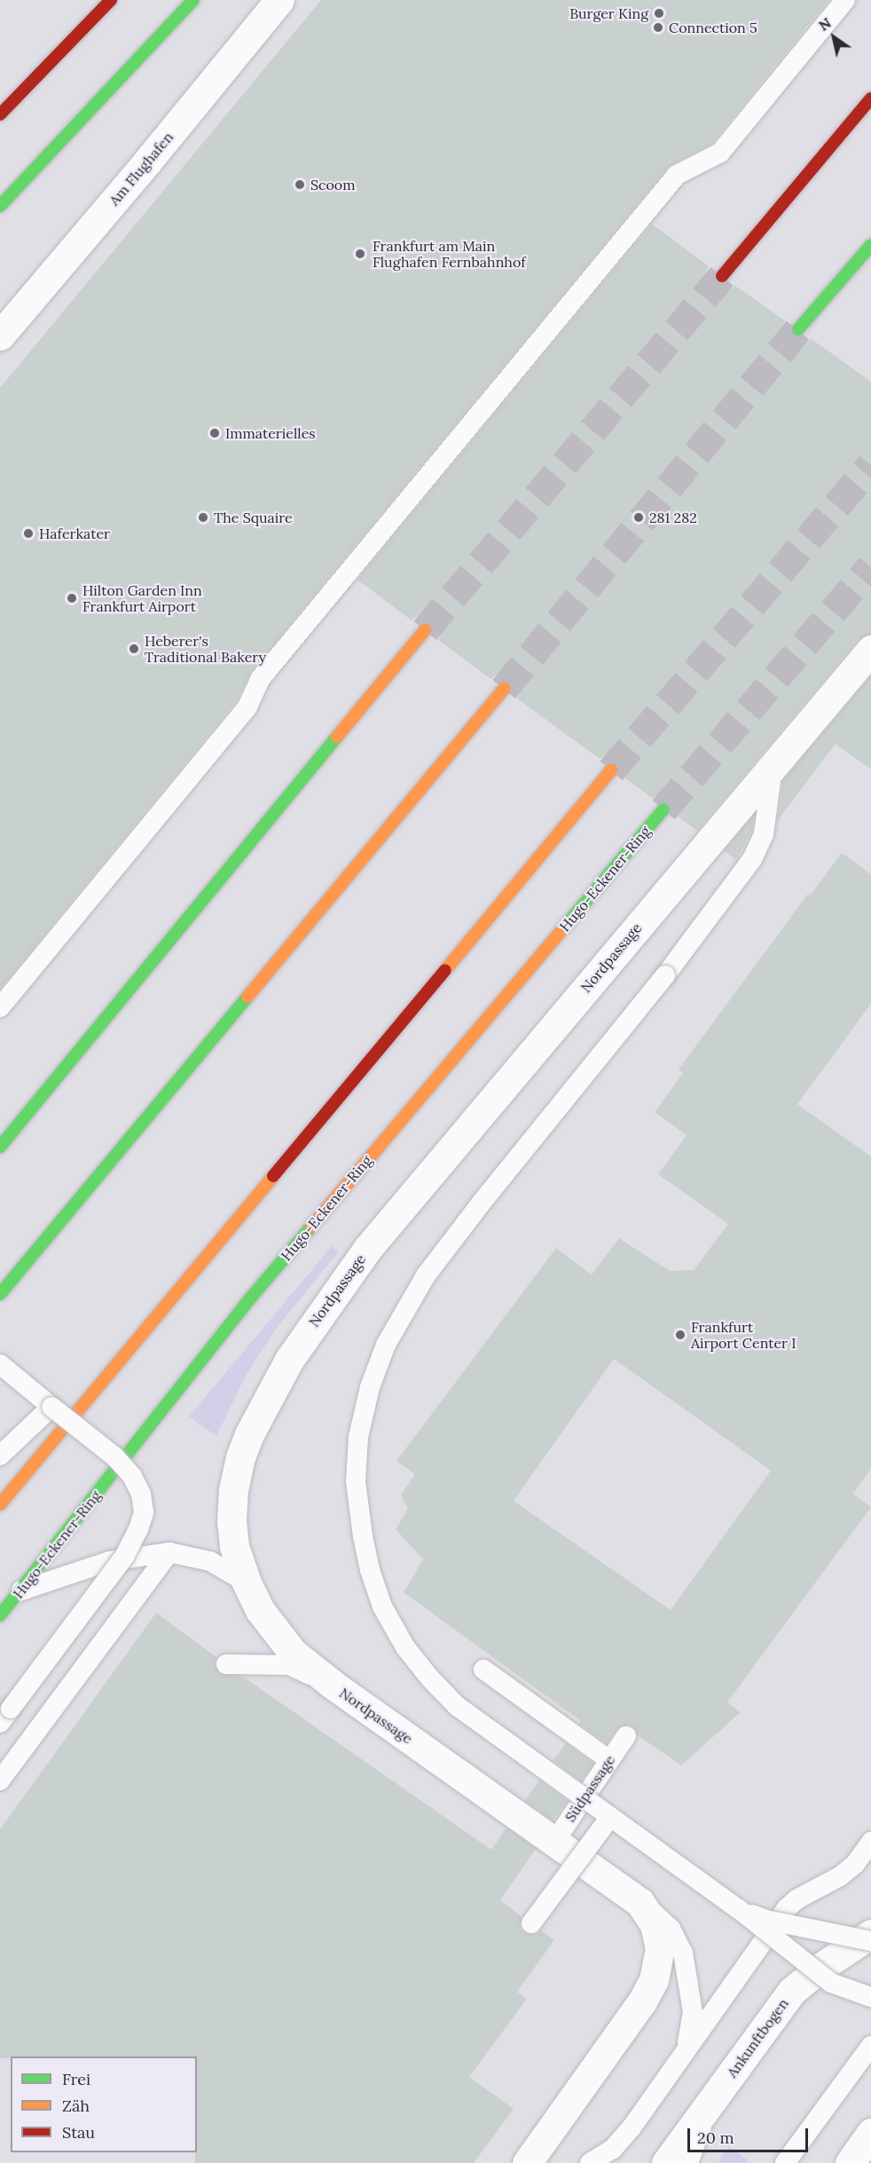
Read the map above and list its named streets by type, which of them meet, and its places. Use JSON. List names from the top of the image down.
{
  "streets": {
    "main road": ["Hugo-Eckener-Ring"],
    "street": ["Am Flughafen", "Nordpassage", "Ankunftbogen"],
    "lane": ["Südpassage"]
  },
  "crossings": [
    ["Nordpassage", "Südpassage"]
  ],
  "places": [
    "Burger King",
    "Connection 5",
    "Scoom",
    "Frankfurt am Main Flughafen Fernbahnhof",
    "Immaterielles",
    "The Squaire",
    "281 282",
    "Haferkater",
    "Hilton Garden Inn Frankfurt Airport",
    "Heberer's Traditional Bakery",
    "Frankfurt Airport Center I"
  ],
  "legend": ["Frei", "Zäh", "Stau"],
  "scale_bar": "20 m",
  "north": "top left"
}
